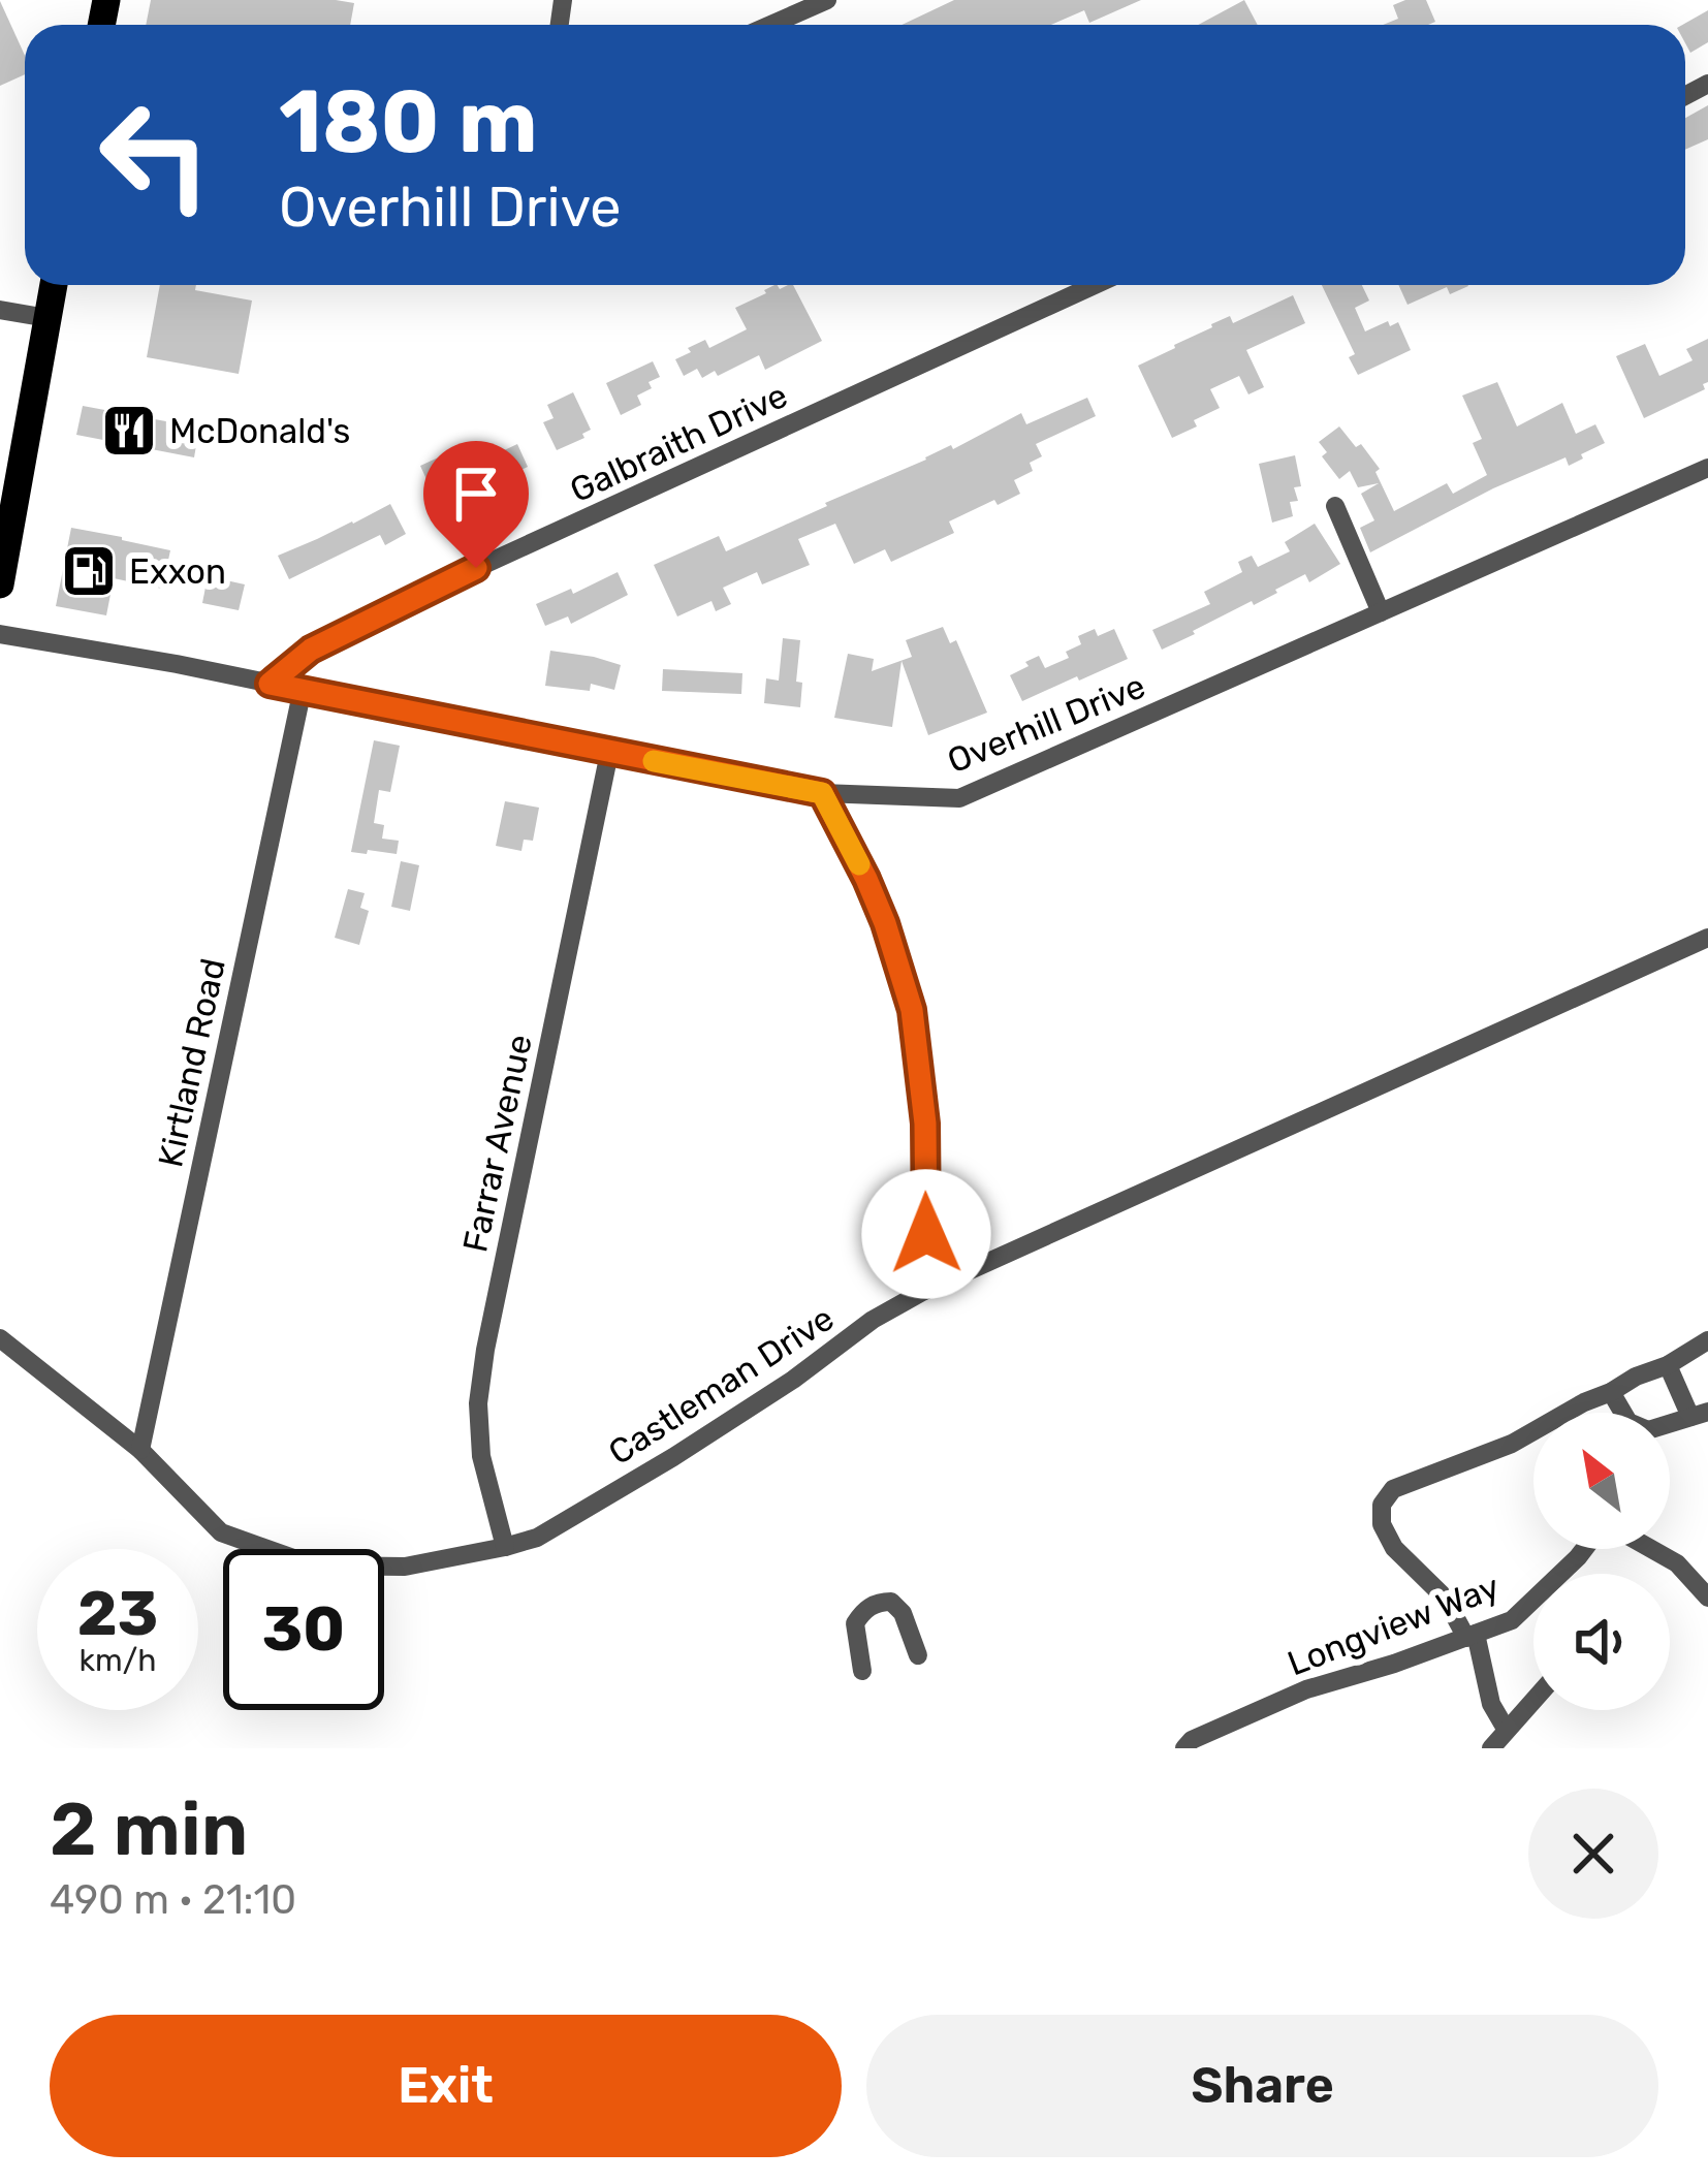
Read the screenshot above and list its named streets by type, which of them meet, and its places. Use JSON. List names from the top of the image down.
{
  "streets": {
    "street": [
      "Galbraith Drive",
      "Overhill Drive",
      "Kirtland Road",
      "Farrar Avenue",
      "Castleman Drive",
      "Longview Way"
    ]
  },
  "crossings": [
    ["Galbraith Drive", "Overhill Drive"],
    ["Overhill Drive", "Kirtland Road"],
    ["Overhill Drive", "Farrar Avenue"],
    ["Kirtland Road", "Castleman Drive"],
    ["Farrar Avenue", "Castleman Drive"]
  ],
  "places": {
    "restaurant": ["McDonald's"],
    "fuel station": ["Exxon"]
  },
  "north": "top left",
  "page": {
    "turn": ["180 m", "Overhill Drive"],
    "speed": "23 km/h",
    "limit": "30",
    "heading": ["2 min", "490 m · 21:10"],
    "buttons": ["Exit", "Share"]
  }
}
